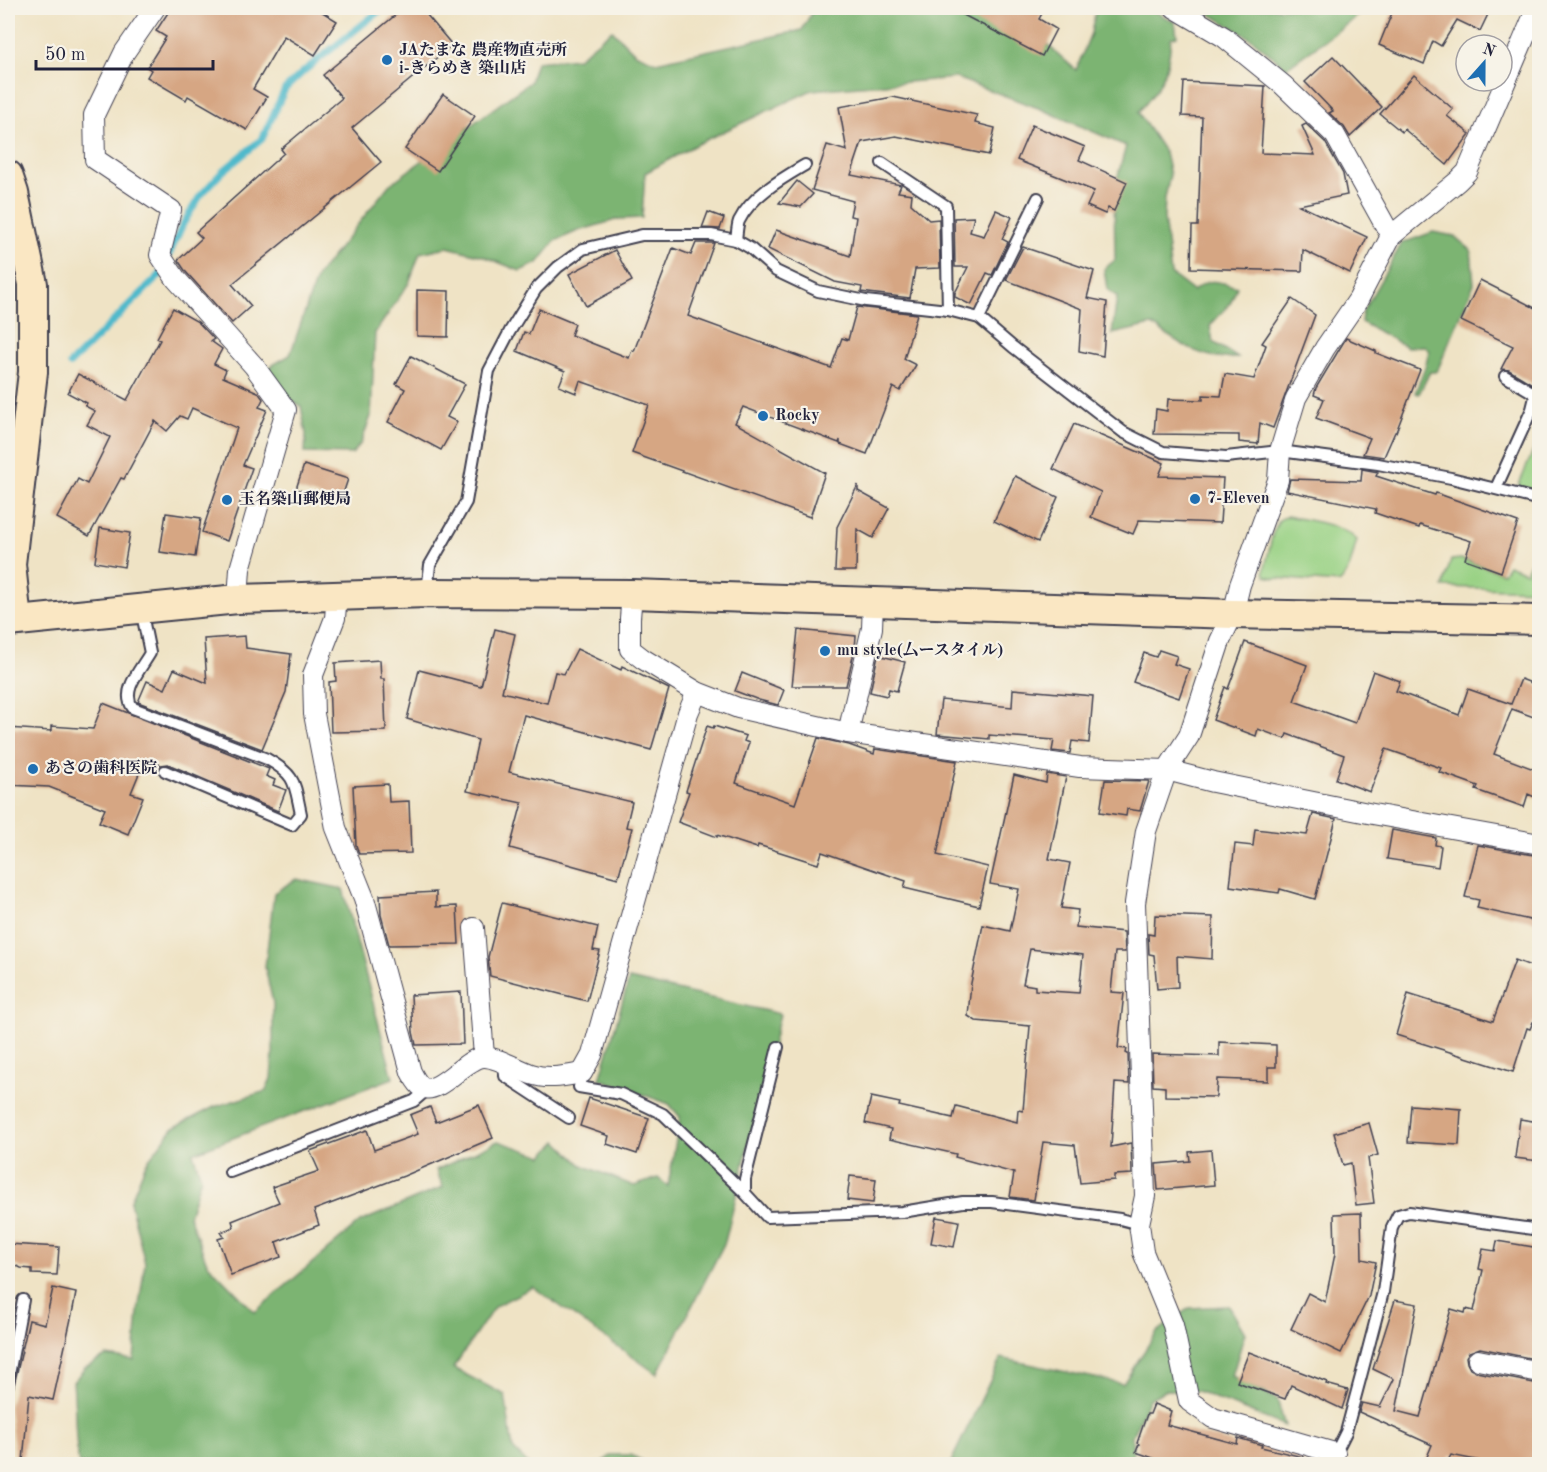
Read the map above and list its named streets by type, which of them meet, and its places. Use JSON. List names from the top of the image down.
{
  "places": [
    "JAたまな 農産物直売所 i-きらめき 築山店",
    "Rocky",
    "7-Eleven",
    "玉名築山郵便局",
    "mu style(厶ースタイル)",
    "あさの歯科医院"
  ],
  "scale_bar": "50 m",
  "north": "top"
}
